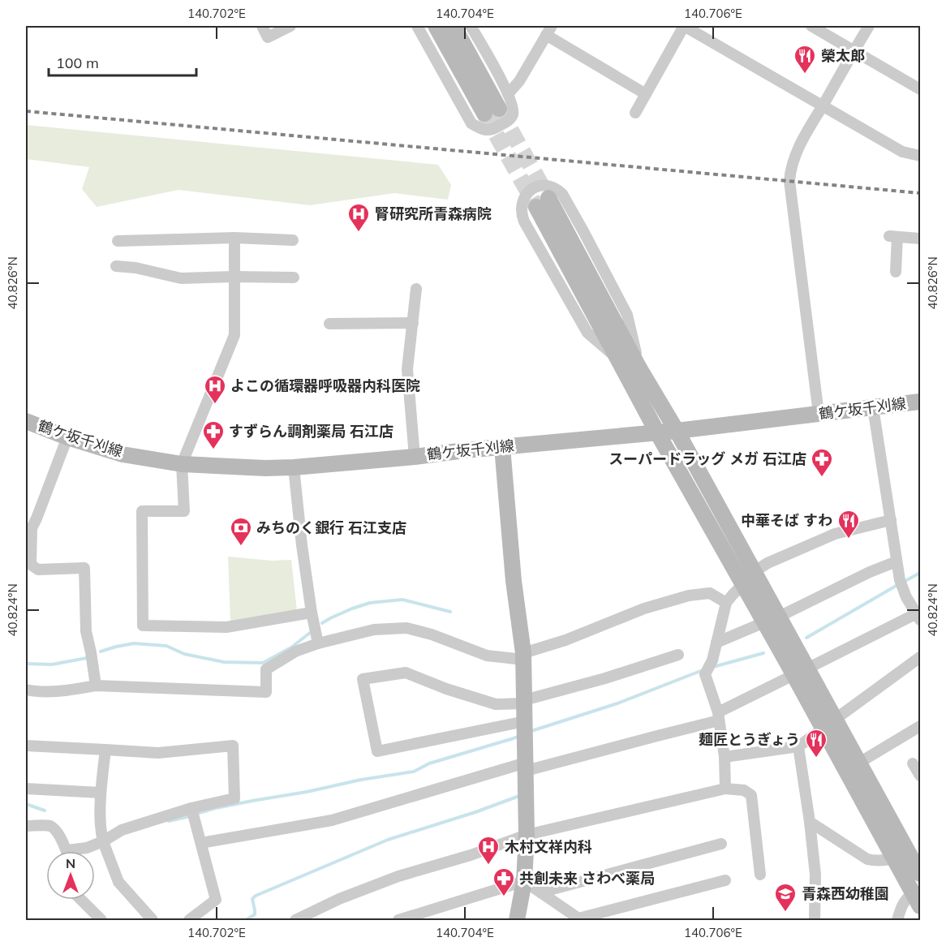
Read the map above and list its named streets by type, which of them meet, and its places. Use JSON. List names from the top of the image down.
{
  "streets": {
    "street": ["鶴ケ坂千刈線"]
  },
  "places": {
    "restaurant": ["榮太郎", "中華そば すわ", "麺匠とうぎょう"],
    "hospital": ["腎研究所青森病院", "よこの循環器呼吸器内科医院", "木村文祥内科"],
    "pharmacy": ["すずらん調剤薬局 石江店", "スーパードラッグ メガ 石江店", "共創未来 さわべ薬局"],
    "bank": ["みちのく銀行 石江支店"],
    "school or university": ["青森西幼稚園"]
  },
  "scale_bar": "100 m",
  "north": "top",
  "coordinates": [
    "140.702°E",
    "140.704°E",
    "140.706°E",
    "40.826°N",
    "40.824°N"
  ]
}
